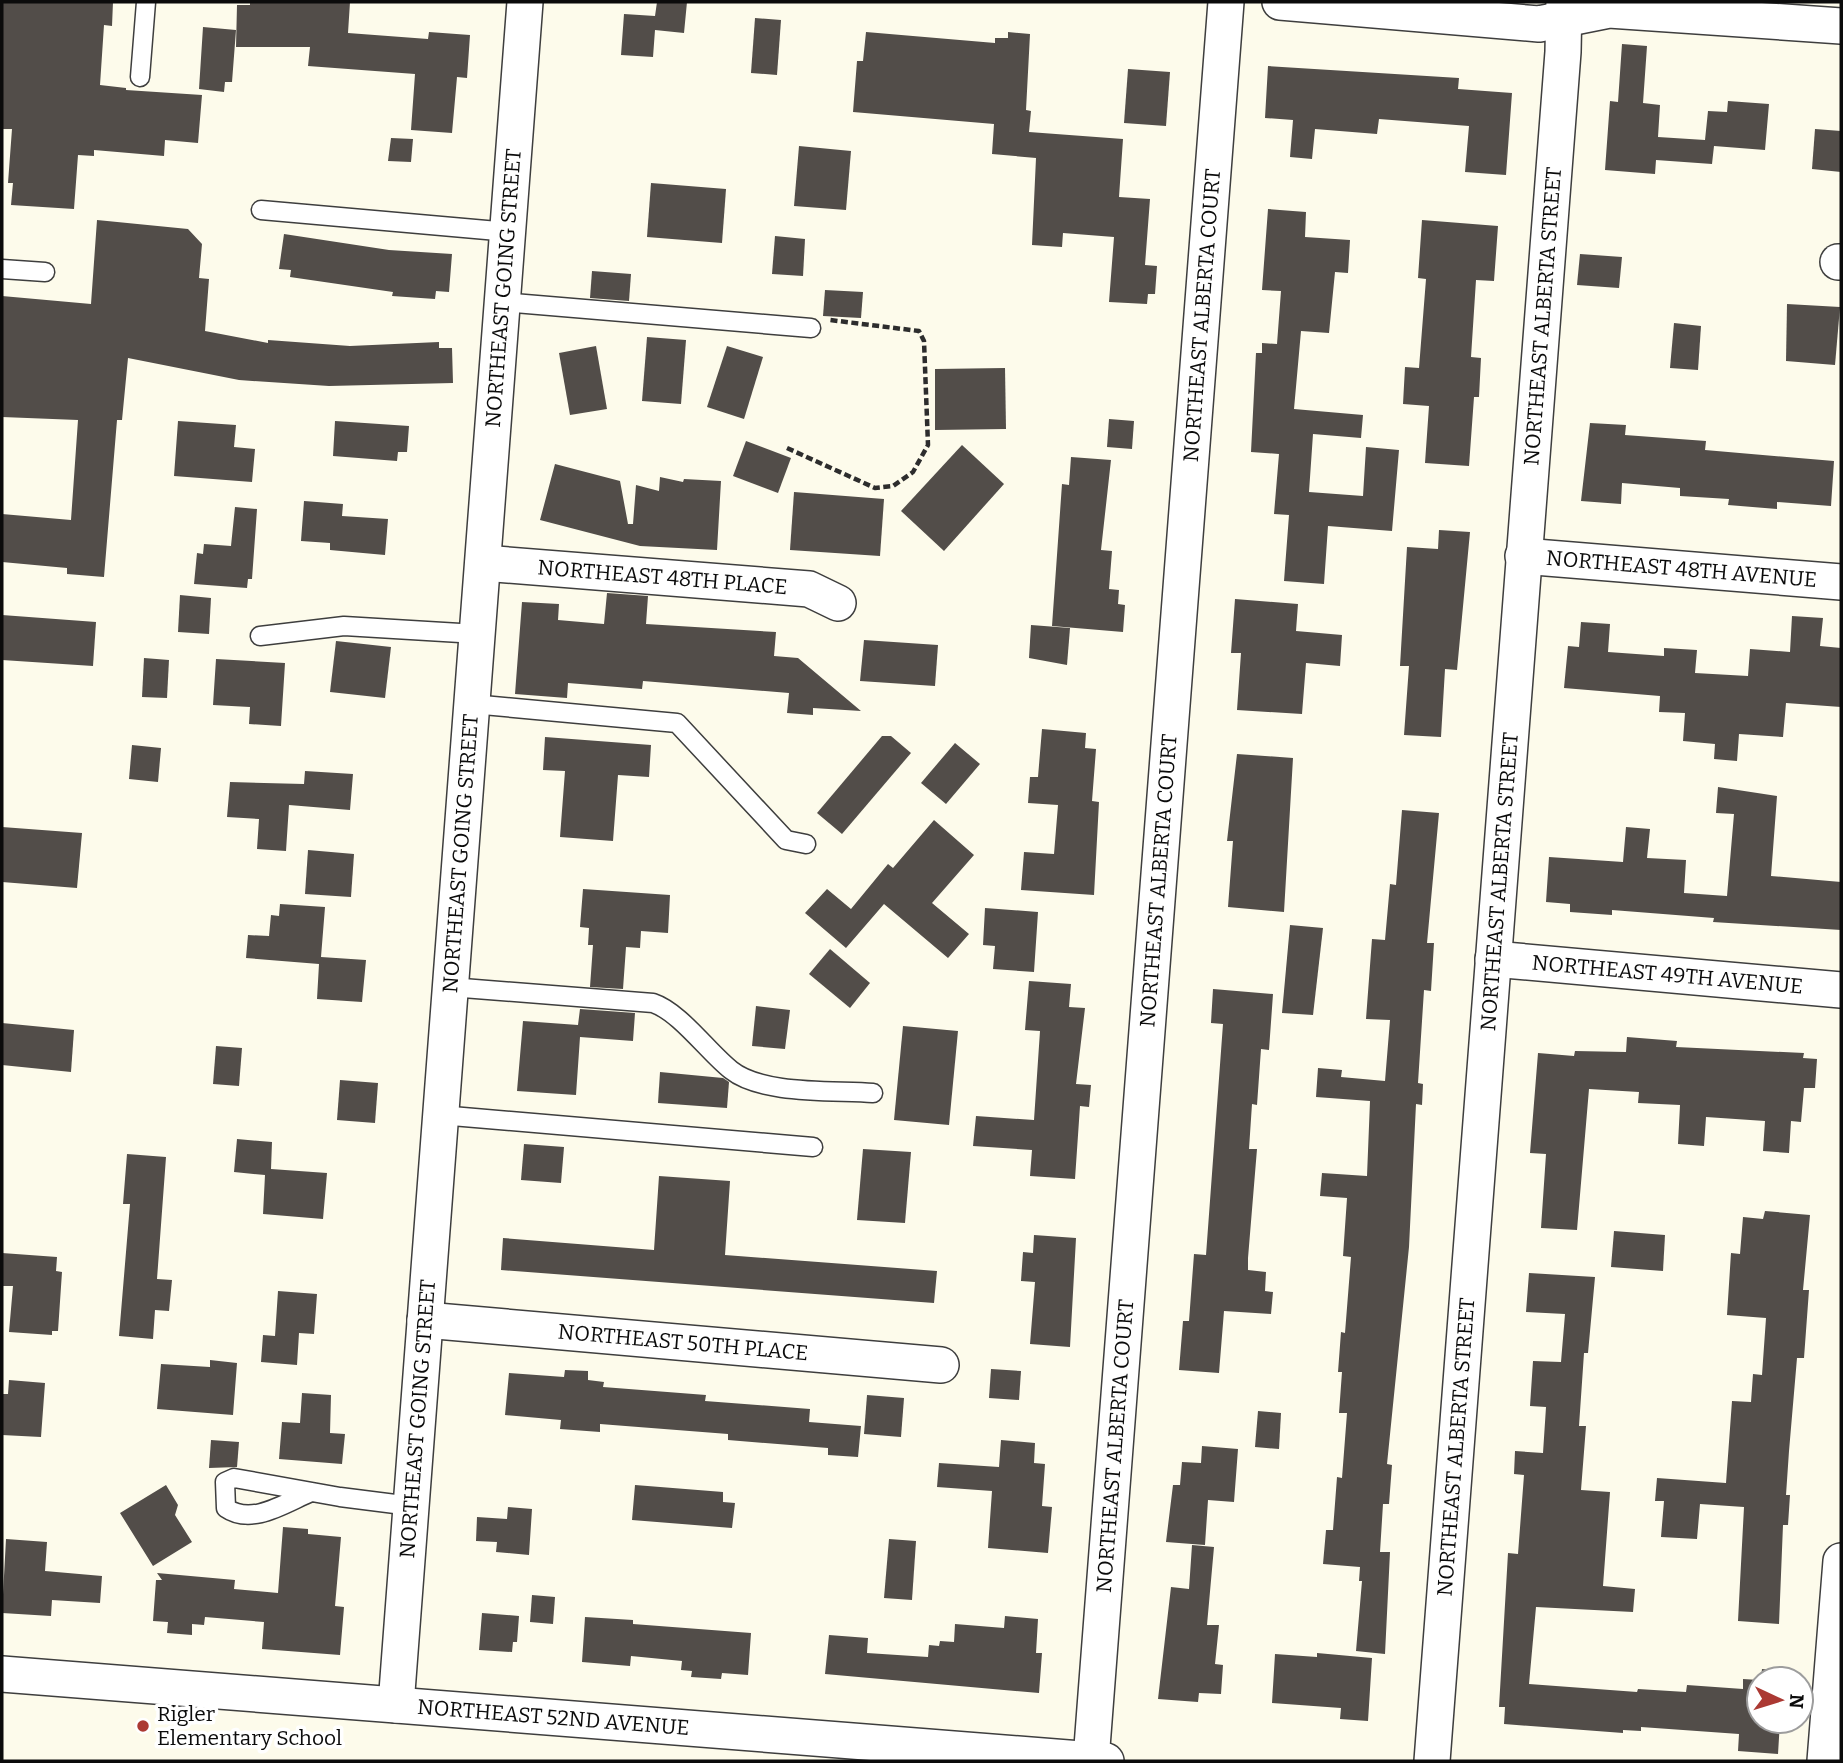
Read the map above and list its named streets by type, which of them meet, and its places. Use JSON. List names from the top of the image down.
{
  "streets": {
    "street": [
      "NORTHEAST GOING STREET",
      "NORTHEAST ALBERTA COURT",
      "NORTHEAST ALBERTA STREET",
      "NORTHEAST 48TH AVENUE",
      "NORTHEAST 48TH PLACE",
      "NORTHEAST 49TH AVENUE",
      "NORTHEAST 50TH PLACE",
      "NORTHEAST 52ND AVENUE"
    ]
  },
  "crossings": [
    ["NORTHEAST GOING STREET", "NORTHEAST 48TH PLACE"],
    ["NORTHEAST GOING STREET", "NORTHEAST 50TH PLACE"],
    ["NORTHEAST GOING STREET", "NORTHEAST 52ND AVENUE"],
    ["NORTHEAST ALBERTA COURT", "NORTHEAST 52ND AVENUE"],
    ["NORTHEAST ALBERTA STREET", "NORTHEAST 48TH AVENUE"],
    ["NORTHEAST ALBERTA STREET", "NORTHEAST 49TH AVENUE"]
  ],
  "places": ["Rigler Elementary School"],
  "north": "right"
}
